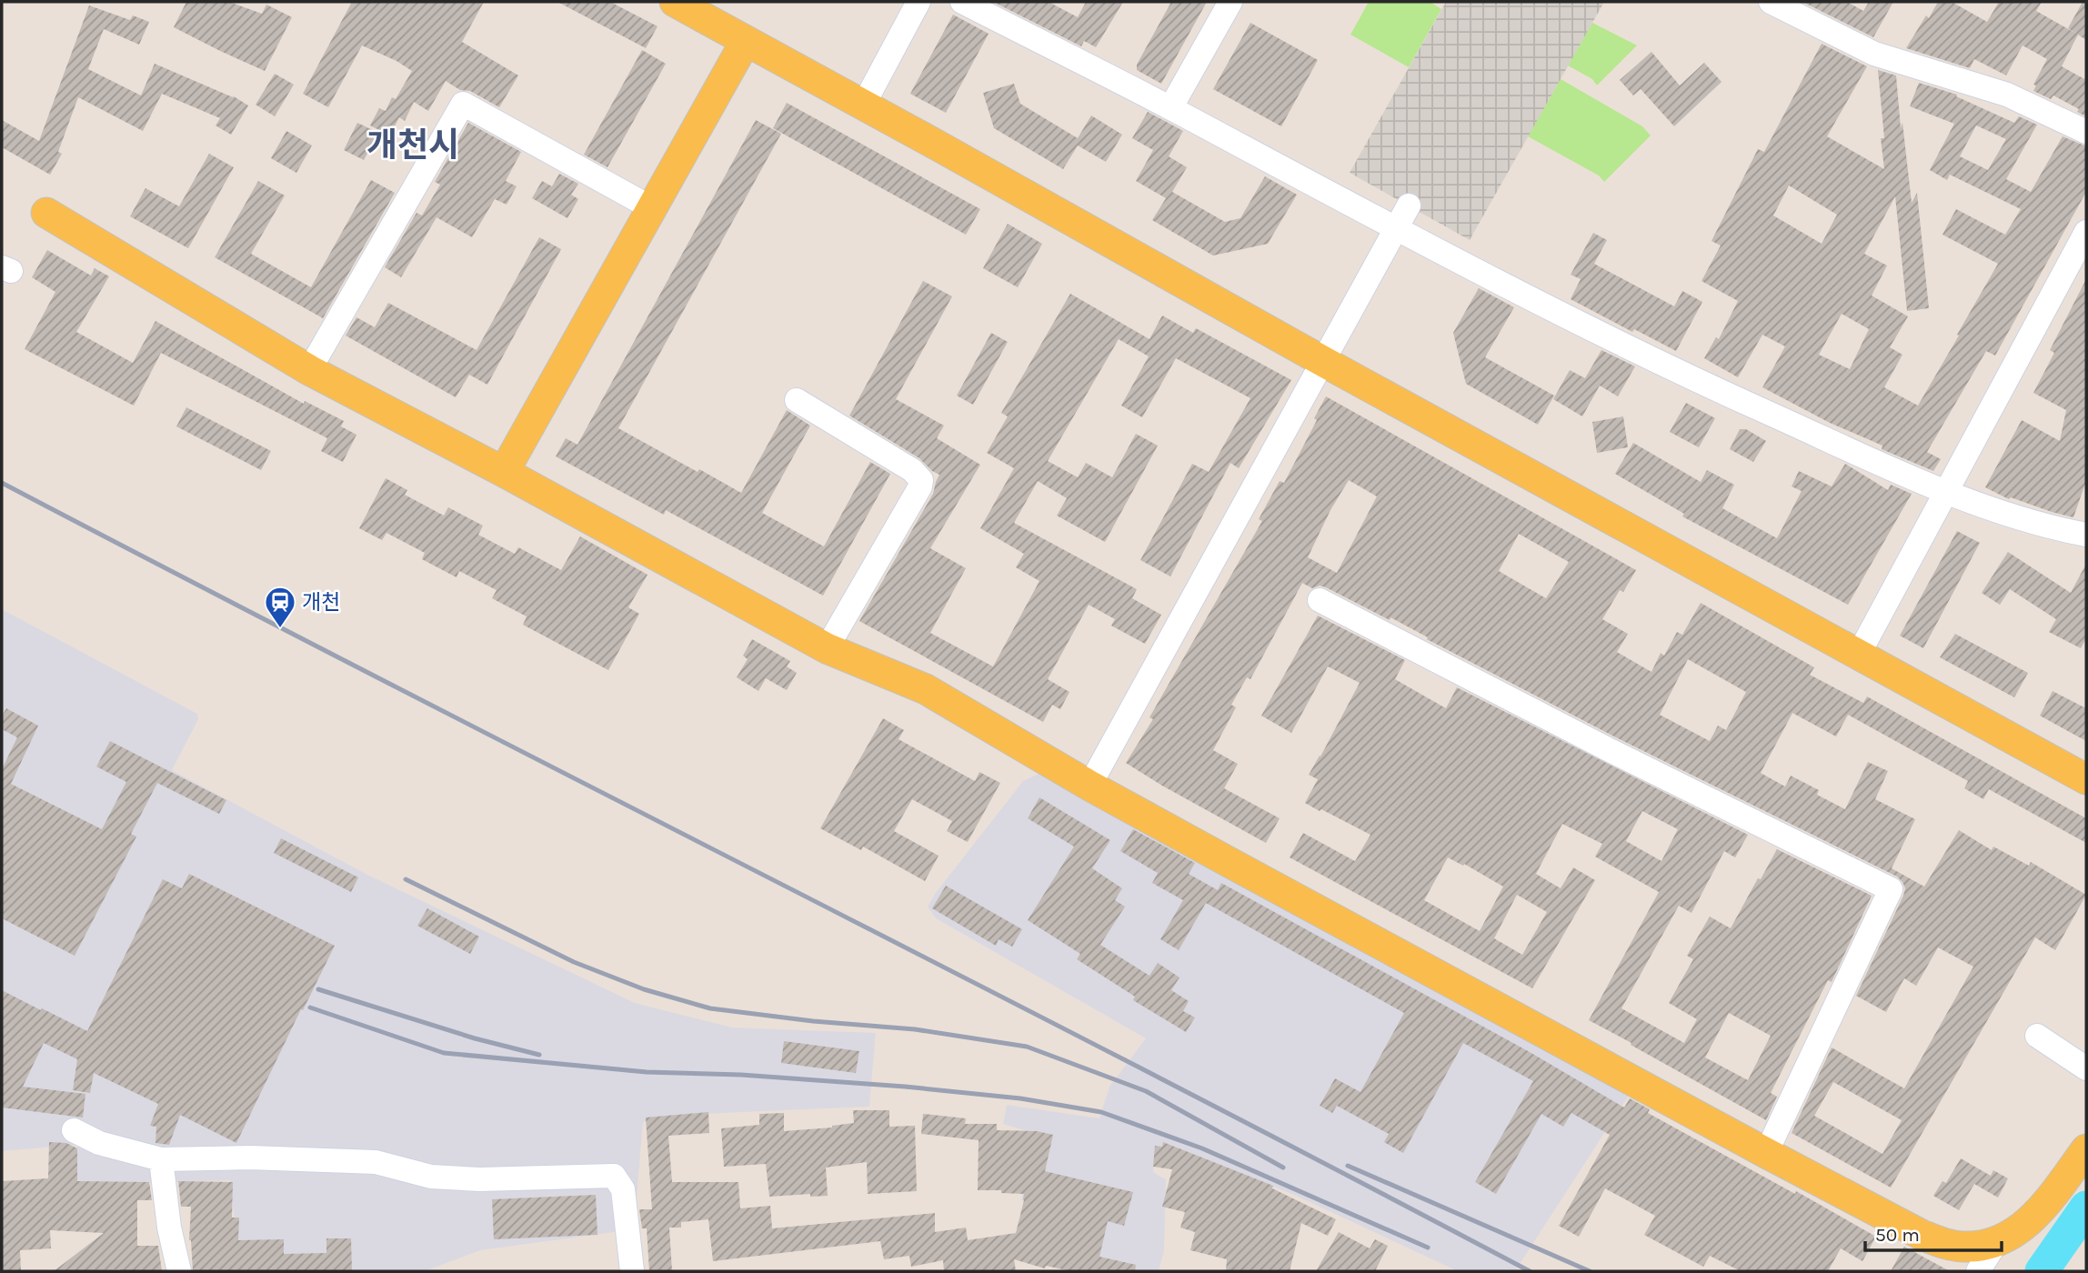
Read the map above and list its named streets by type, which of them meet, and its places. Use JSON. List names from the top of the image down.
{
  "districts": ["개천시"],
  "places": {
    "station": ["개천"]
  },
  "scale_bar": "50 m"
}
